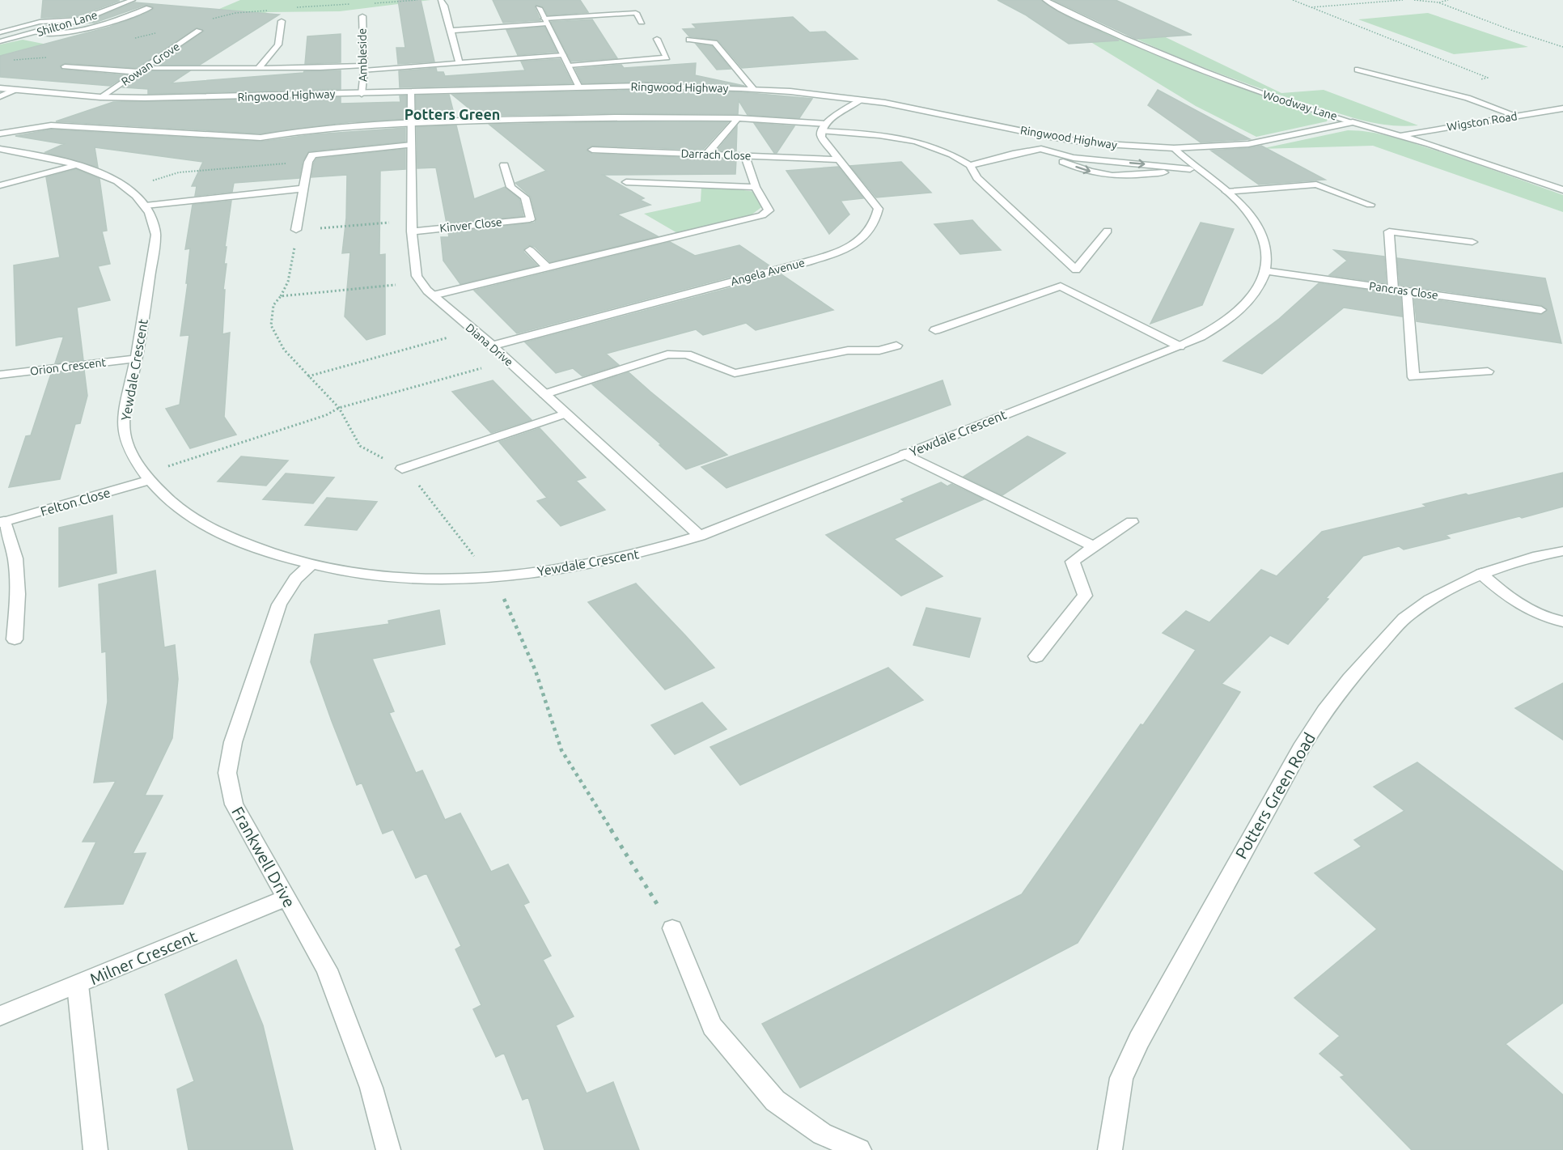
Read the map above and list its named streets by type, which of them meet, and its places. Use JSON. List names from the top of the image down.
{
  "streets": {
    "street": [
      "Shilton Lane",
      "Ambleside",
      "Rowan Grove",
      "Ringwood Highway",
      "Woodway Lane",
      "Wigston Road",
      "Darrach Close",
      "Kinver Close",
      "Angela Avenue",
      "Pancras Close",
      "Diana Drive",
      "Orion Crescent",
      "Yewdale Crescent",
      "Felton Close",
      "Potters Green Road",
      "Frankwell Drive",
      "Milner Crescent"
    ]
  },
  "crossings": [
    ["Ambleside", "Ringwood Highway"],
    ["Rowan Grove", "Ringwood Highway"],
    ["Ringwood Highway", "Woodway Lane"],
    ["Ringwood Highway", "Diana Drive"],
    ["Ringwood Highway", "Yewdale Crescent"],
    ["Woodway Lane", "Wigston Road"],
    ["Darrach Close", "Angela Avenue"],
    ["Kinver Close", "Diana Drive"],
    ["Angela Avenue", "Diana Drive"],
    ["Pancras Close", "Yewdale Crescent"],
    ["Diana Drive", "Yewdale Crescent"],
    ["Orion Crescent", "Yewdale Crescent"],
    ["Yewdale Crescent", "Felton Close"],
    ["Yewdale Crescent", "Frankwell Drive"],
    ["Frankwell Drive", "Milner Crescent"]
  ],
  "districts": ["Potters Green"]
}
